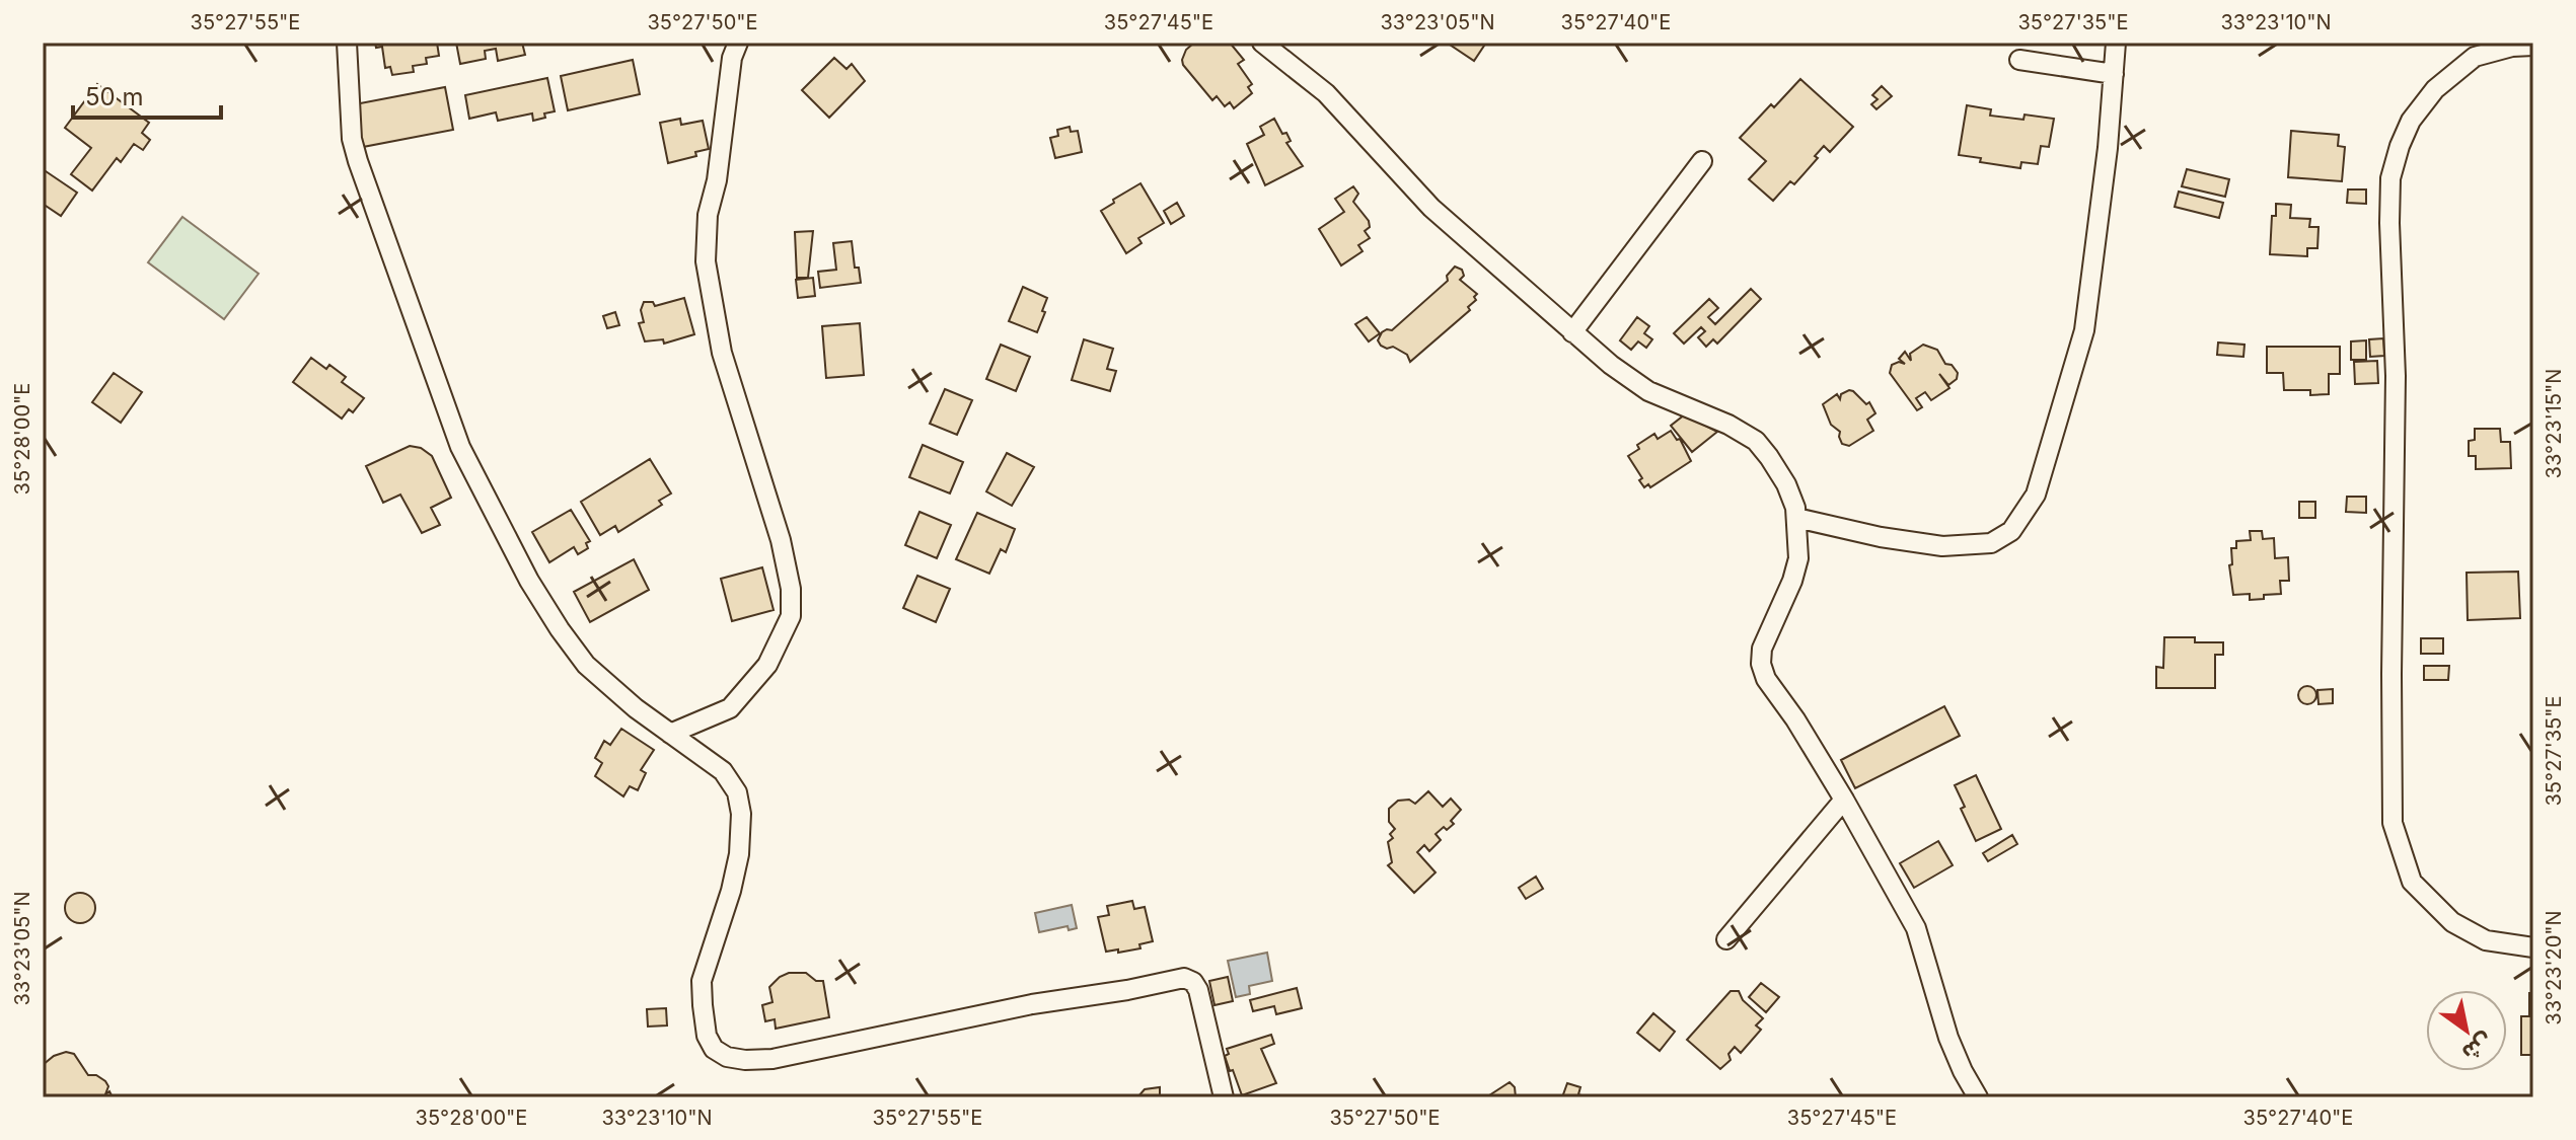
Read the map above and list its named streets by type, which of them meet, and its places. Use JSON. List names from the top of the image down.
{
  "scale_bar": "50 m",
  "north": "bottom right",
  "coordinates": [
    "35°27'55\"E",
    "35°27'50\"E",
    "35°27'45\"E",
    "33°23'05\"N",
    "35°27'40\"E",
    "35°27'35\"E",
    "33°23'10\"N",
    "33°23'15\"N",
    "35°28'00\"E",
    "33°23'20\"N"
  ]
}
